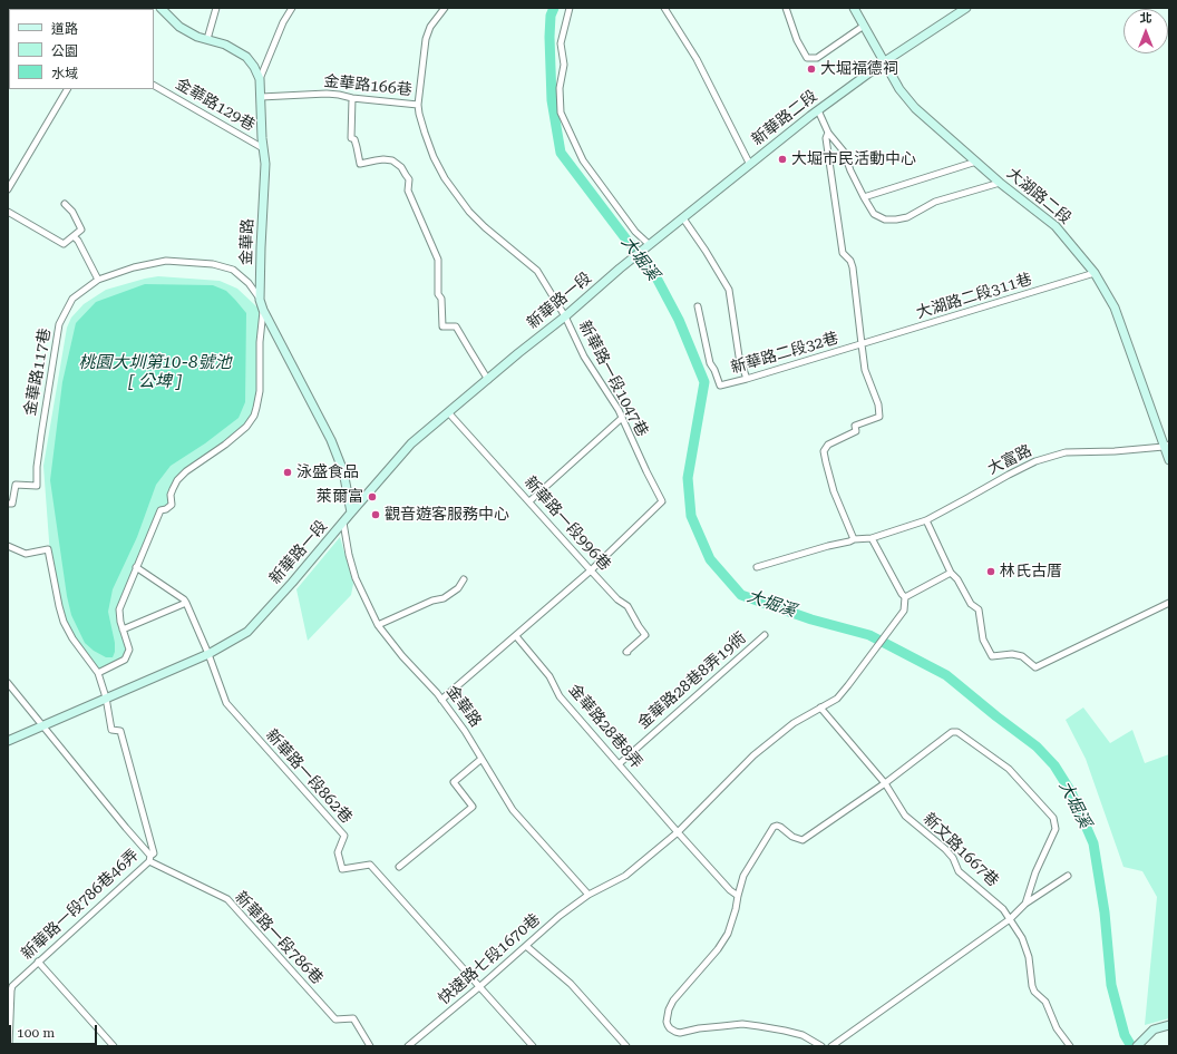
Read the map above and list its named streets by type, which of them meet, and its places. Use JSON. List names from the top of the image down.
{
  "streets": {
    "street": [
      "金華路166巷",
      "金華路129巷",
      "新華路二段",
      "大湖路二段",
      "金華路",
      "大湖路二段311巷",
      "新華路一段",
      "新華路二段32巷",
      "金華路117巷",
      "新華路一段1047巷",
      "大富路",
      "新華路一段996巷",
      "金華路28巷8弄19衖",
      "金華路28巷8弄",
      "新華路一段862巷",
      "新文路1667巷",
      "新華路一段786巷46弄",
      "新華路一段786巷",
      "快速路七段1670巷"
    ]
  },
  "crossings": [
    ["金華路166巷", "金華路"],
    ["金華路166巷", "新華路一段1047巷"],
    ["金華路129巷", "金華路"],
    ["新華路二段", "大湖路二段"],
    ["新華路二段", "新華路一段"],
    ["大湖路二段", "大湖路二段311巷"],
    ["大湖路二段", "大富路"],
    ["金華路", "新華路一段"],
    ["金華路", "金華路117巷"],
    ["金華路", "快速路七段1670巷"],
    ["大湖路二段311巷", "新華路二段32巷"],
    ["新華路一段", "新華路一段1047巷"],
    ["新華路一段", "新華路一段996巷"],
    ["新華路一段", "新華路一段862巷"],
    ["新華路一段", "新華路一段786巷"],
    ["新華路一段1047巷", "新華路一段996巷"],
    ["金華路28巷8弄19衖", "金華路28巷8弄"],
    ["金華路28巷8弄", "快速路七段1670巷"],
    ["新華路一段862巷", "快速路七段1670巷"],
    ["新文路1667巷", "快速路七段1670巷"],
    ["新華路一段786巷46弄", "新華路一段786巷"]
  ],
  "water": ["大堀溪", "桃園大圳第10-8號池 [ 公埤 ]"],
  "places": [
    "大堀福德祠",
    "大堀市民活動中心",
    "泳盛食品",
    "萊爾富",
    "觀音遊客服務中心",
    "林氏古厝"
  ],
  "legend": ["道路", "公園", "水域"],
  "scale_bar": "100 m",
  "north": "top"
}
